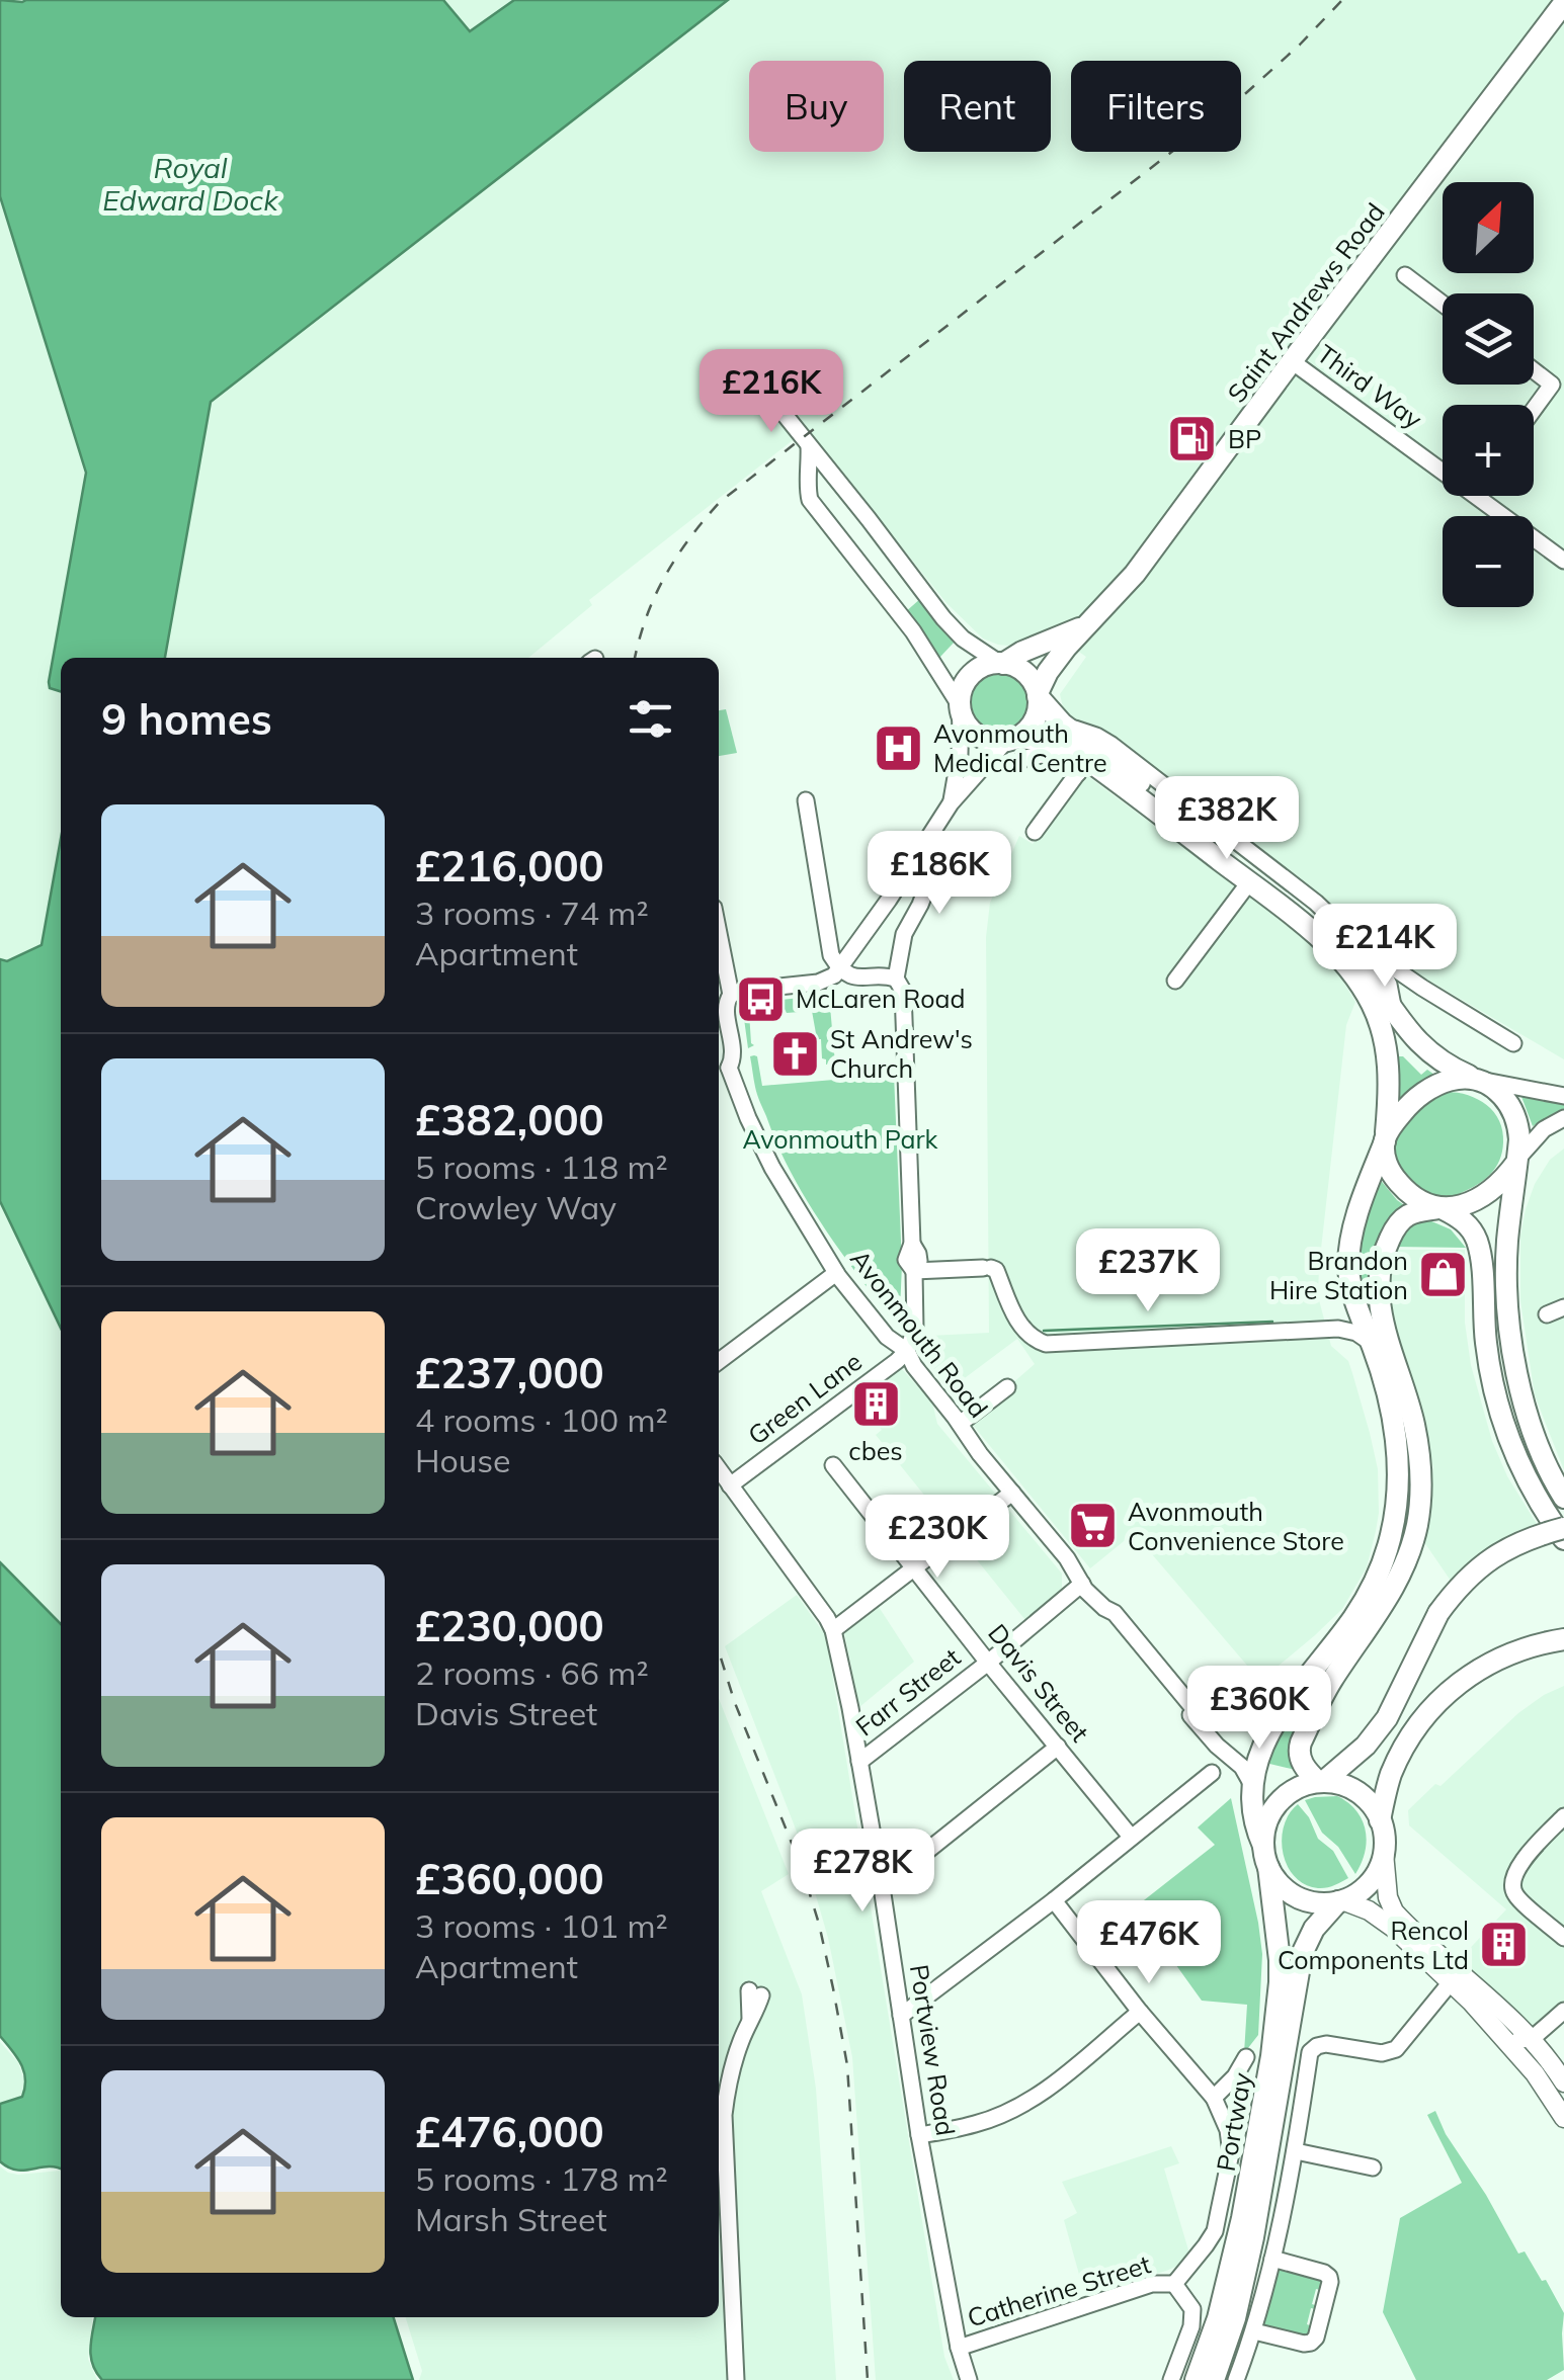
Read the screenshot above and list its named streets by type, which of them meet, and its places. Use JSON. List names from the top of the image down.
{
  "streets": {
    "highway": ["Saint Andrews Road", "Portway"],
    "street": [
      "Third Way",
      "Avonmouth Road",
      "Green Lane",
      "Davis Street",
      "Farr Street",
      "Portview Road",
      "Catherine Street"
    ]
  },
  "crossings": [
    ["Saint Andrews Road", "Third Way"],
    ["Avonmouth Road", "Green Lane"],
    ["Avonmouth Road", "Farr Street"],
    ["Avonmouth Road", "Portway"],
    ["Green Lane", "Portview Road"],
    ["Davis Street", "Farr Street"],
    ["Farr Street", "Portview Road"],
    ["Portview Road", "Catherine Street"],
    ["Portway", "Catherine Street"]
  ],
  "water": ["Royal Edward Dock"],
  "parks": ["Avonmouth Park"],
  "places": {
    "fuel station": ["BP"],
    "hospital": ["Avonmouth Medical Centre"],
    "bus stop": ["McLaren Road"],
    "church": ["St Andrew's Church"],
    "shop": ["Brandon Hire Station"],
    "building": ["cbes", "Rencol Components Ltd"],
    "supermarket": ["Avonmouth Convenience Store"]
  },
  "north": "top right",
  "page": {
    "chip": ["Buy", "Rent", "Filters"],
    "map_buttons": ["+", "−"],
    "price": [
      "£216K",
      "£382K",
      "£186K",
      "£214K",
      "£237K",
      "£230K",
      "£360K",
      "£278K",
      "£476K"
    ],
    "heading": "9 homes",
    "list": [
      {
        "name": "£216,000",
        "note": "3 rooms · 74 m² · Apartment"
      },
      {
        "name": "£382,000",
        "note": "5 rooms · 118 m² · Crowley Way"
      },
      {
        "name": "£237,000",
        "note": "4 rooms · 100 m² · House"
      },
      {
        "name": "£230,000",
        "note": "2 rooms · 66 m² · Davis Street"
      },
      {
        "name": "£360,000",
        "note": "3 rooms · 101 m² · Apartment"
      },
      {
        "name": "£476,000",
        "note": "5 rooms · 178 m² · Marsh Street"
      }
    ]
  }
}
